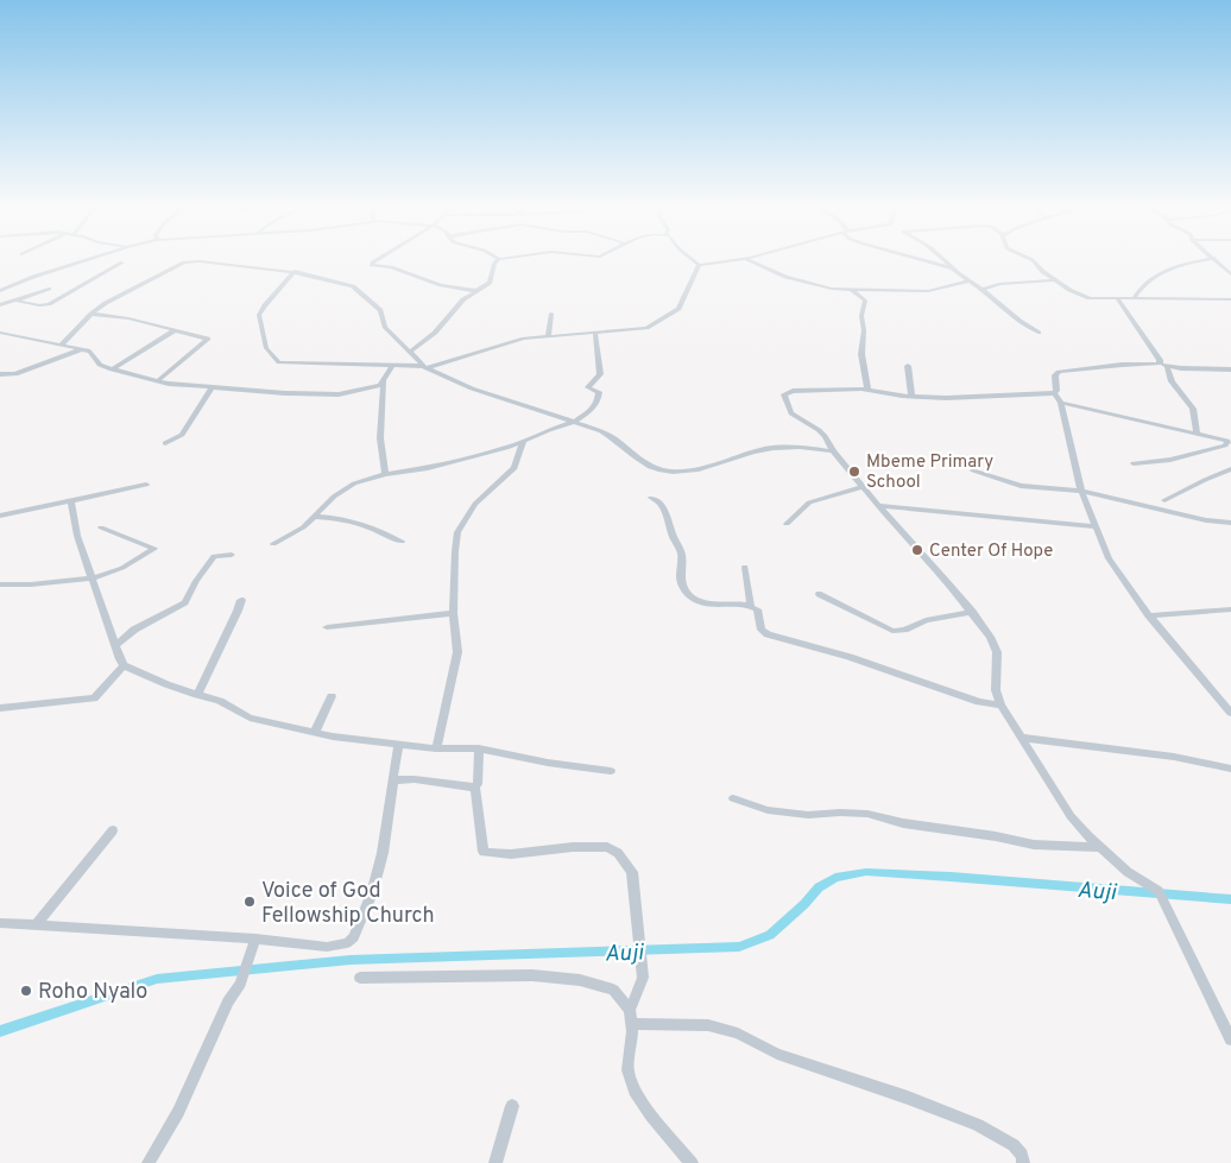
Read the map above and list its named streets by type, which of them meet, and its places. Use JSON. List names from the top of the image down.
{
  "water": ["Auji"],
  "places": [
    "Mbeme Primary School",
    "Center Of Hope",
    "Voice of God Fellowship Church",
    "Roho Nyalo"
  ]
}
